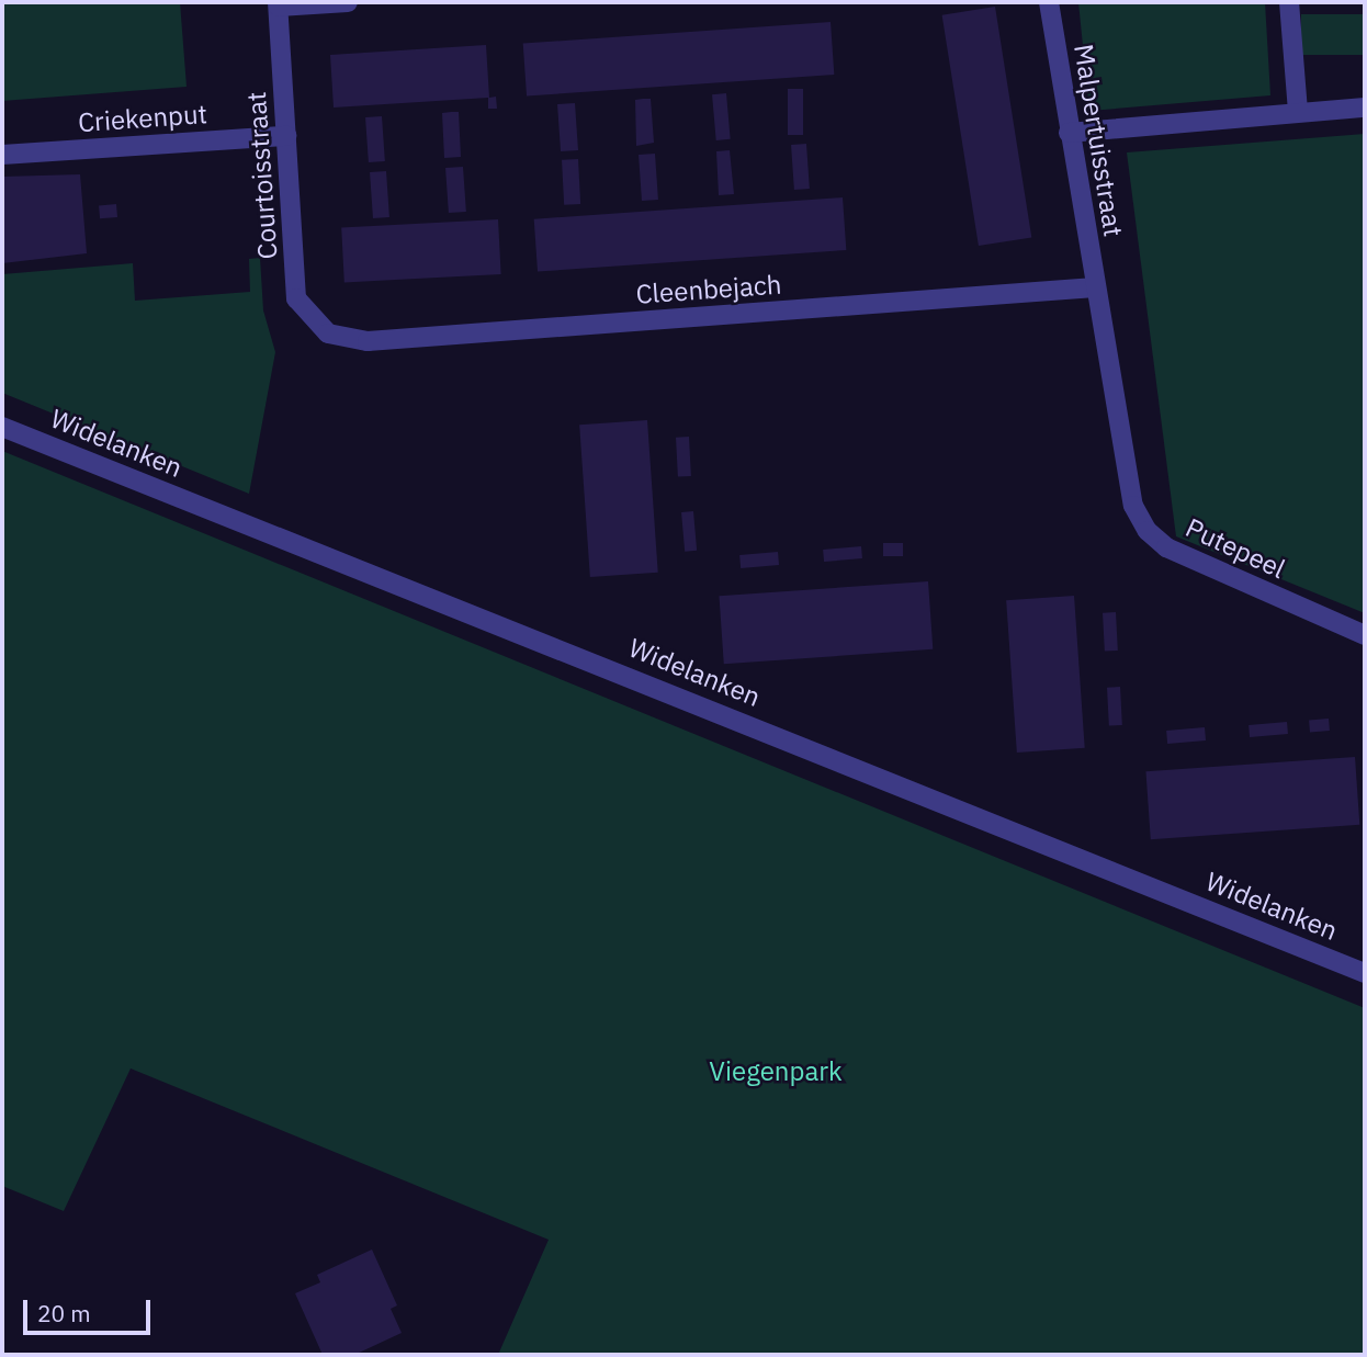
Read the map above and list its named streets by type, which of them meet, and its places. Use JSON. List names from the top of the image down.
{
  "streets": {
    "street": [
      "Criekenput",
      "Malpertuisstraat",
      "Courtoisstraat",
      "Cleenbejach",
      "Widelanken",
      "Putepeel"
    ]
  },
  "crossings": [
    ["Criekenput", "Courtoisstraat"],
    ["Malpertuisstraat", "Cleenbejach"],
    ["Malpertuisstraat", "Putepeel"],
    ["Courtoisstraat", "Cleenbejach"],
    ["Cleenbejach", "Putepeel"]
  ],
  "parks": ["Viegenpark"],
  "scale_bar": "20 m"
}
